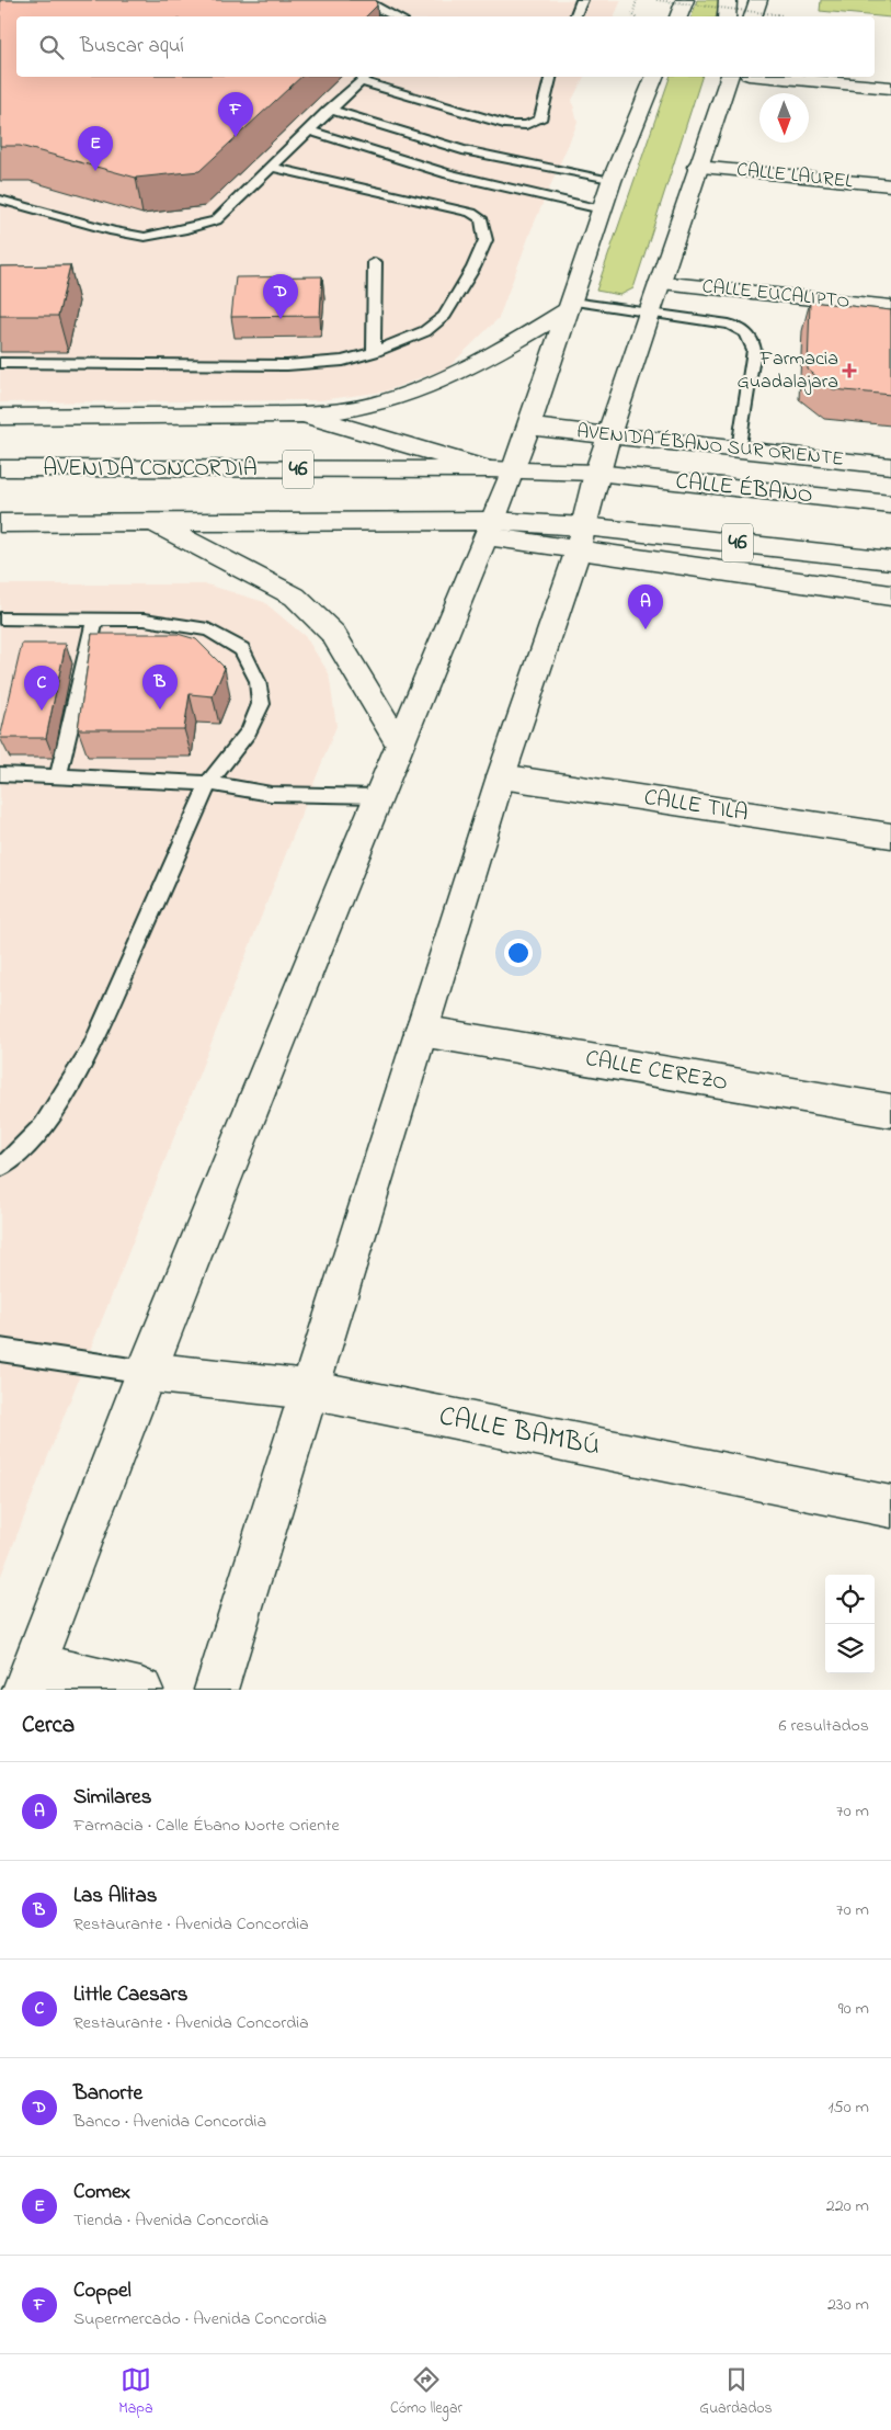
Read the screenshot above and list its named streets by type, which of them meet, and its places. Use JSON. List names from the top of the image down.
{
  "streets": {
    "street": [
      "CALLE LAUREL",
      "CALLE EUCALIPTO",
      "AVENIDA ÉBANO SUR ORIENTE",
      "AVENIDA CONCORDIA",
      "46",
      "CALLE ÉBANO",
      "CALLE TILA",
      "CALLE CEREZO",
      "CALLE BAMBÚ"
    ]
  },
  "crossings": [
    ["AVENIDA CONCORDIA", "CALLE ÉBANO"]
  ],
  "places": {
    "health": ["Farmacia Guadalajara"]
  },
  "north": "bottom",
  "page": {
    "search": "Buscar aquí",
    "pins": [
      "F",
      "E",
      "D",
      "A",
      "B",
      "C"
    ],
    "heading": ["Cerca", "6 resultados"],
    "list": [
      {
        "mark": "A",
        "name": "Similares",
        "note": "Farmacia · Calle Ébano Norte Oriente",
        "value": "70 m"
      },
      {
        "mark": "B",
        "name": "Las Alitas",
        "note": "Restaurante · Avenida Concordia",
        "value": "70 m"
      },
      {
        "mark": "C",
        "name": "Little Caesars",
        "note": "Restaurante · Avenida Concordia",
        "value": "90 m"
      },
      {
        "mark": "D",
        "name": "Banorte",
        "note": "Banco · Avenida Concordia",
        "value": "150 m"
      },
      {
        "mark": "E",
        "name": "Comex",
        "note": "Tienda · Avenida Concordia",
        "value": "220 m"
      },
      {
        "mark": "F",
        "name": "Coppel",
        "note": "Supermercado · Avenida Concordia",
        "value": "230 m"
      }
    ],
    "nav": ["Mapa", "Cómo llegar", "Guardados"]
  }
}
